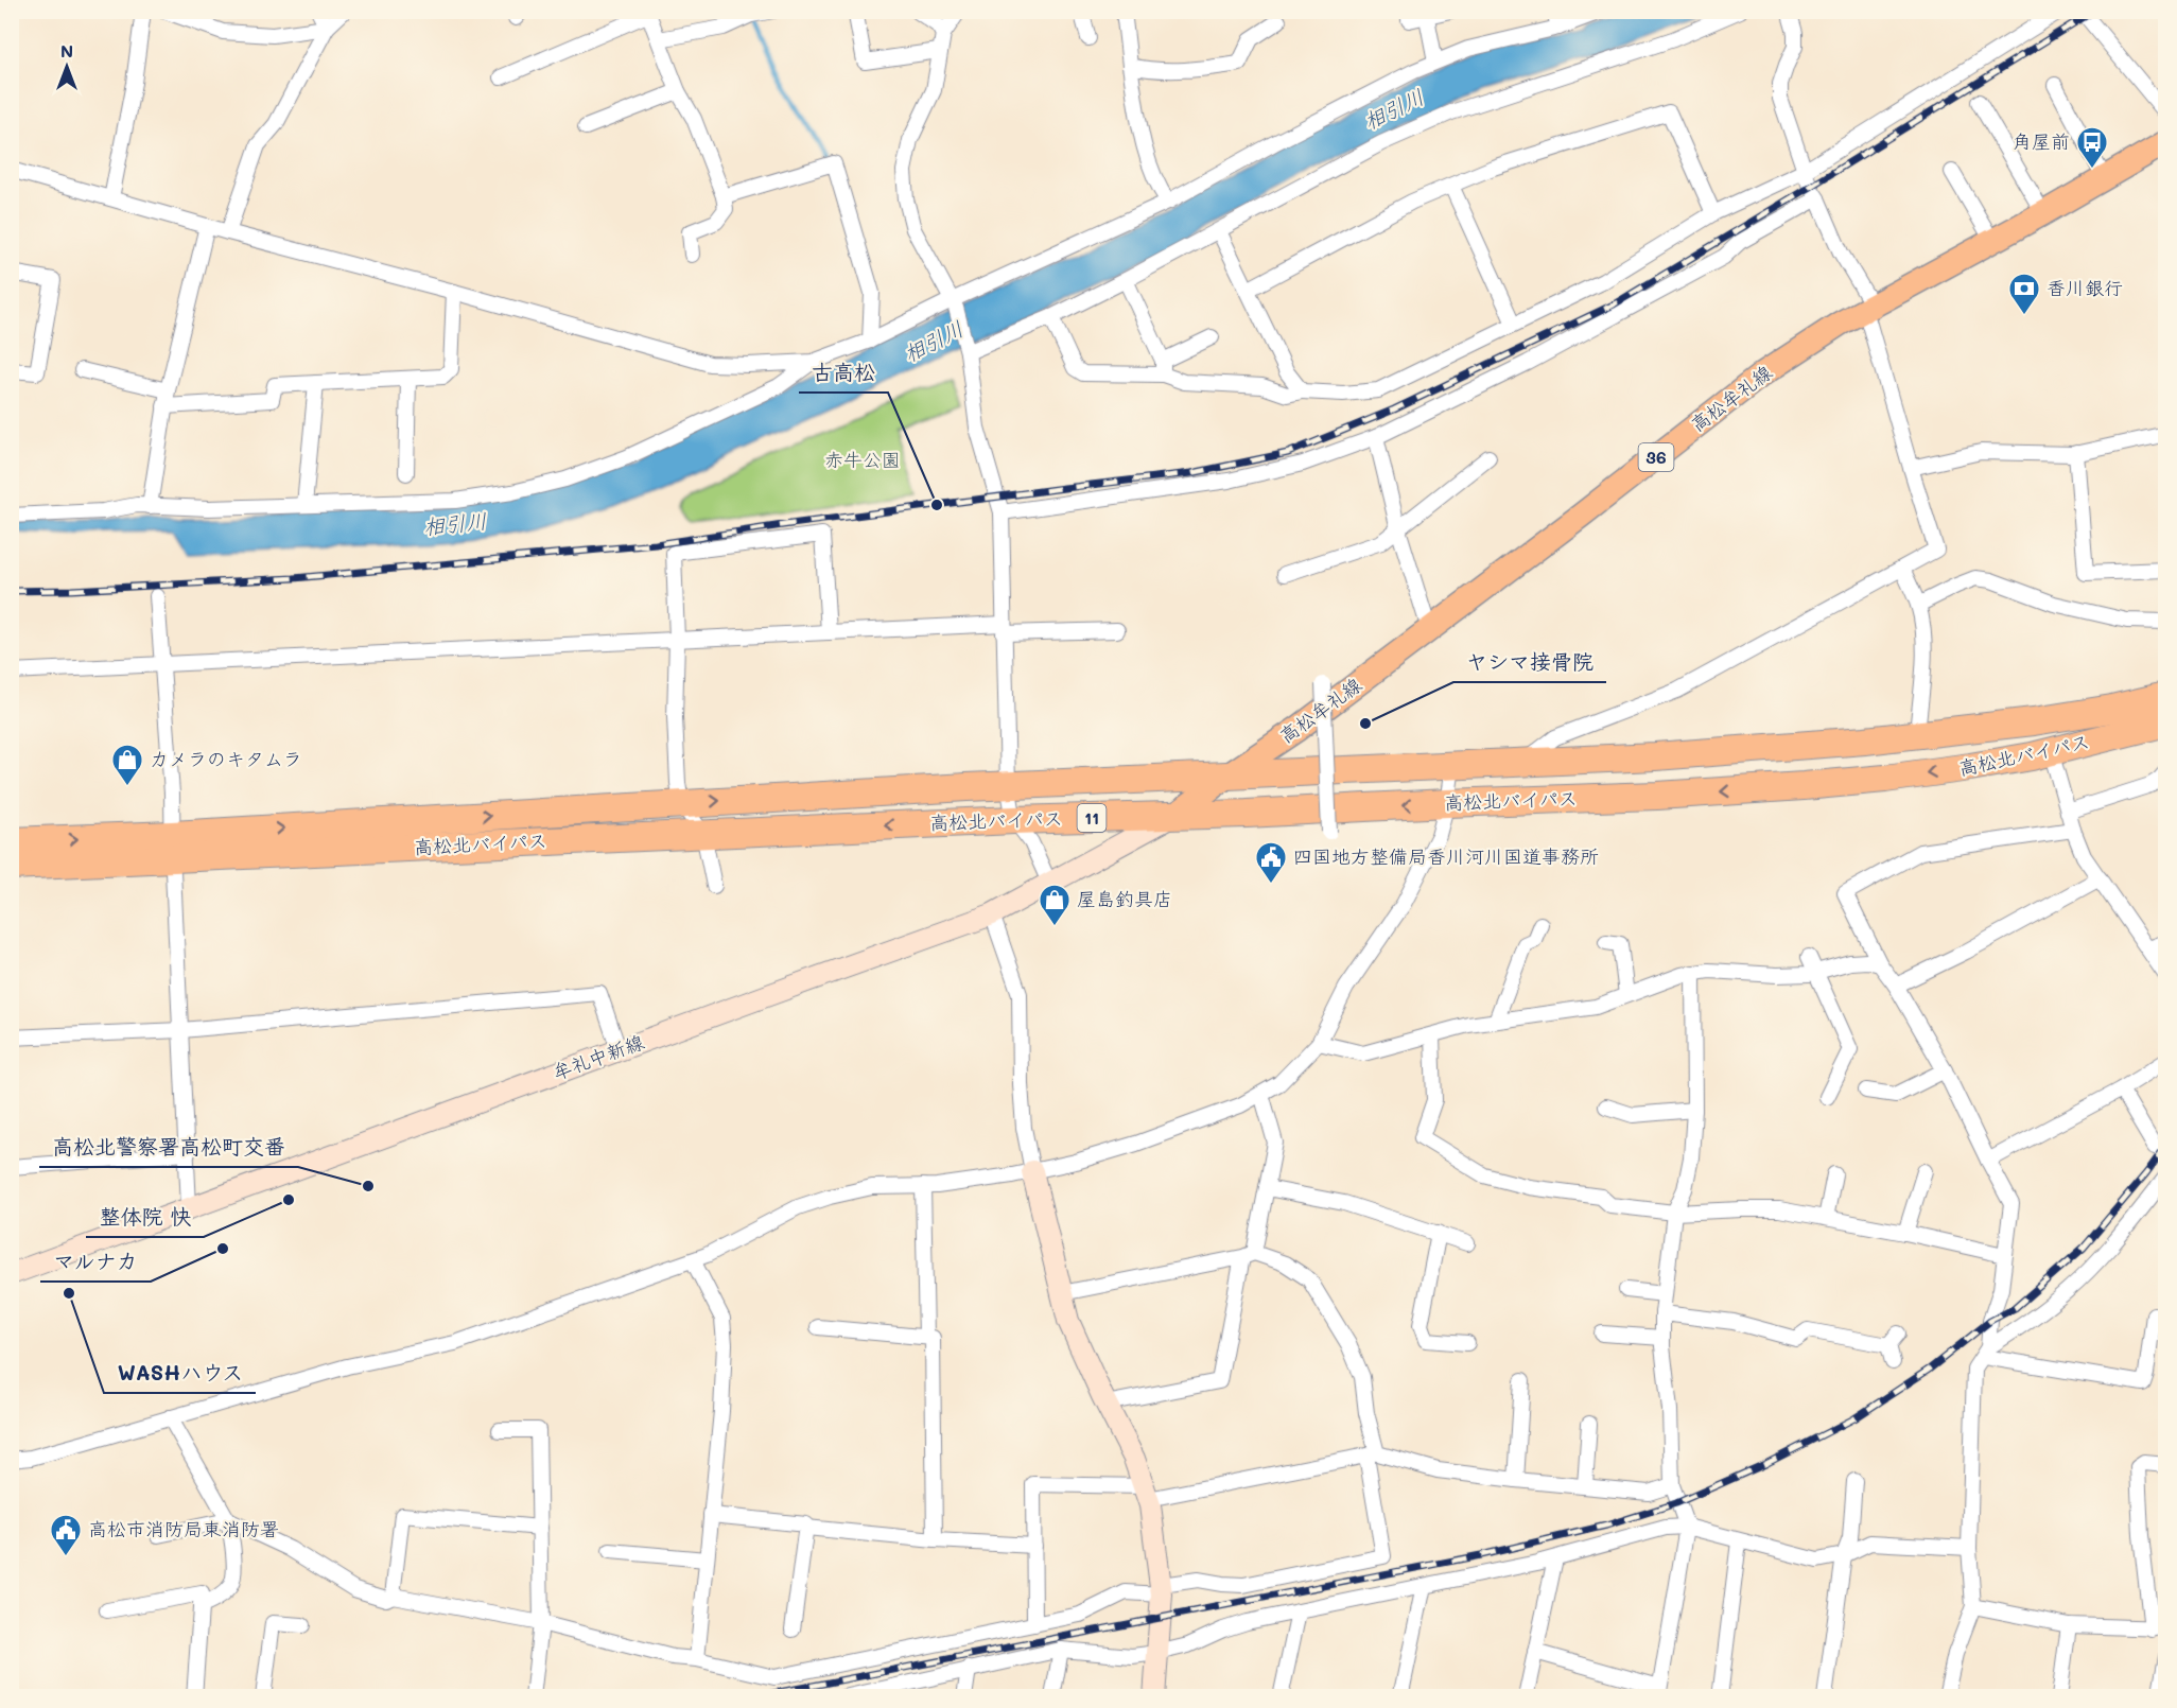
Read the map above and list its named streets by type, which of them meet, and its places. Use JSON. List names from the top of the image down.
{
  "streets": {
    "highway": ["高松北バイパス", "11"],
    "main road": ["高松牟礼線", "36", "牟礼中新線"]
  },
  "crossings": [
    ["高松牟礼線", "高松北バイパス"],
    ["高松牟礼線", "牟礼中新線"],
    ["高松北バイパス", "牟礼中新線"]
  ],
  "water": ["相引川"],
  "parks": ["赤牛公園"],
  "places": {
    "bus stop": ["角屋前"],
    "bank": ["香川銀行"],
    "other": [
      "古高松",
      "ヤシマ接骨院",
      "高松北警察署高松町交番",
      "整体院 快",
      "マルナカ",
      "WASHハウス"
    ],
    "shop": ["カメラのキタムラ", "屋島釣具店"],
    "public building": ["四国地方整備局香川河川国道事務所", "高松市消防局東消防署"]
  },
  "north": "top"
}
